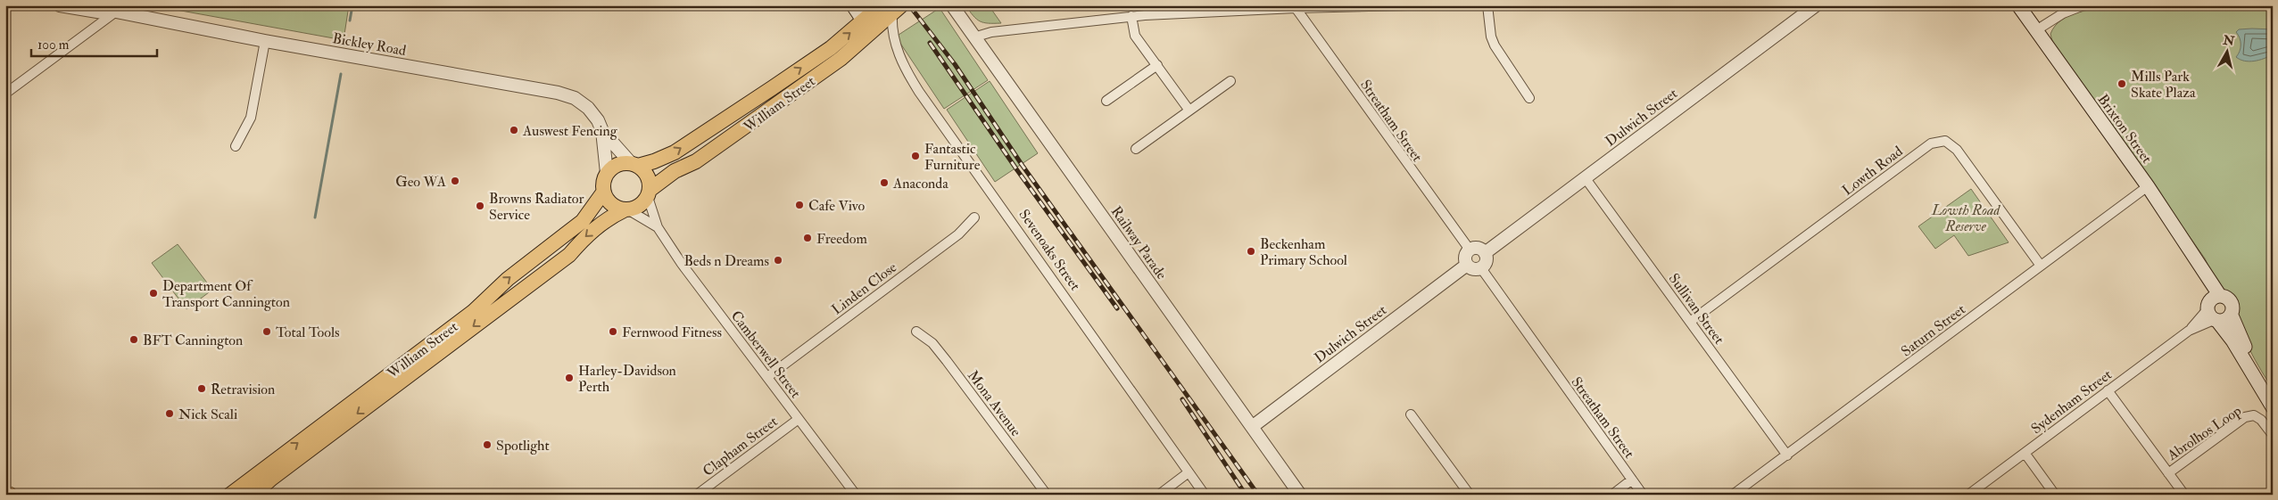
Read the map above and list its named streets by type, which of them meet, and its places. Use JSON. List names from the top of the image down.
{
  "streets": {
    "main road": ["William Street", "Brixton Street"],
    "street": [
      "Bickley Road",
      "Dulwich Street",
      "Streatham Street",
      "Lowth Road",
      "Railway Parade",
      "Sevenoaks Street",
      "Linden Close",
      "Sullivan Street",
      "Saturn Street",
      "Camberwell Street",
      "Sydenham Street",
      "Mona Avenue",
      "Abrolhos Loop",
      "Clapham Street"
    ]
  },
  "crossings": [
    ["Bickley Road", "William Street"],
    ["Bickley Road", "Camberwell Street"],
    ["William Street", "Sevenoaks Street"],
    ["William Street", "Camberwell Street"],
    ["Dulwich Street", "Streatham Street"],
    ["Dulwich Street", "Railway Parade"],
    ["Dulwich Street", "Sullivan Street"],
    ["Brixton Street", "Saturn Street"],
    ["Brixton Street", "Sydenham Street"],
    ["Lowth Road", "Sullivan Street"],
    ["Lowth Road", "Saturn Street"],
    ["Linden Close", "Camberwell Street"],
    ["Sullivan Street", "Saturn Street"],
    ["Camberwell Street", "Clapham Street"],
    ["Sydenham Street", "Abrolhos Loop"]
  ],
  "parks": ["Lowth Road Reserve"],
  "places": [
    "Mills Park Skate Plaza",
    "Auswest Fencing",
    "Fantastic Furniture",
    "Geo WA",
    "Anaconda",
    "Cafe Vivo",
    "Browns Radiator Service",
    "Freedom",
    "Beckenham Primary School",
    "Beds n Dreams",
    "Department Of Transport Cannington",
    "Total Tools",
    "Fernwood Fitness",
    "BFT Cannington",
    "Harley-Davidson Perth",
    "Retravision",
    "Nick Scali",
    "Spotlight"
  ],
  "scale_bar": "100 m",
  "north": "top"
}
